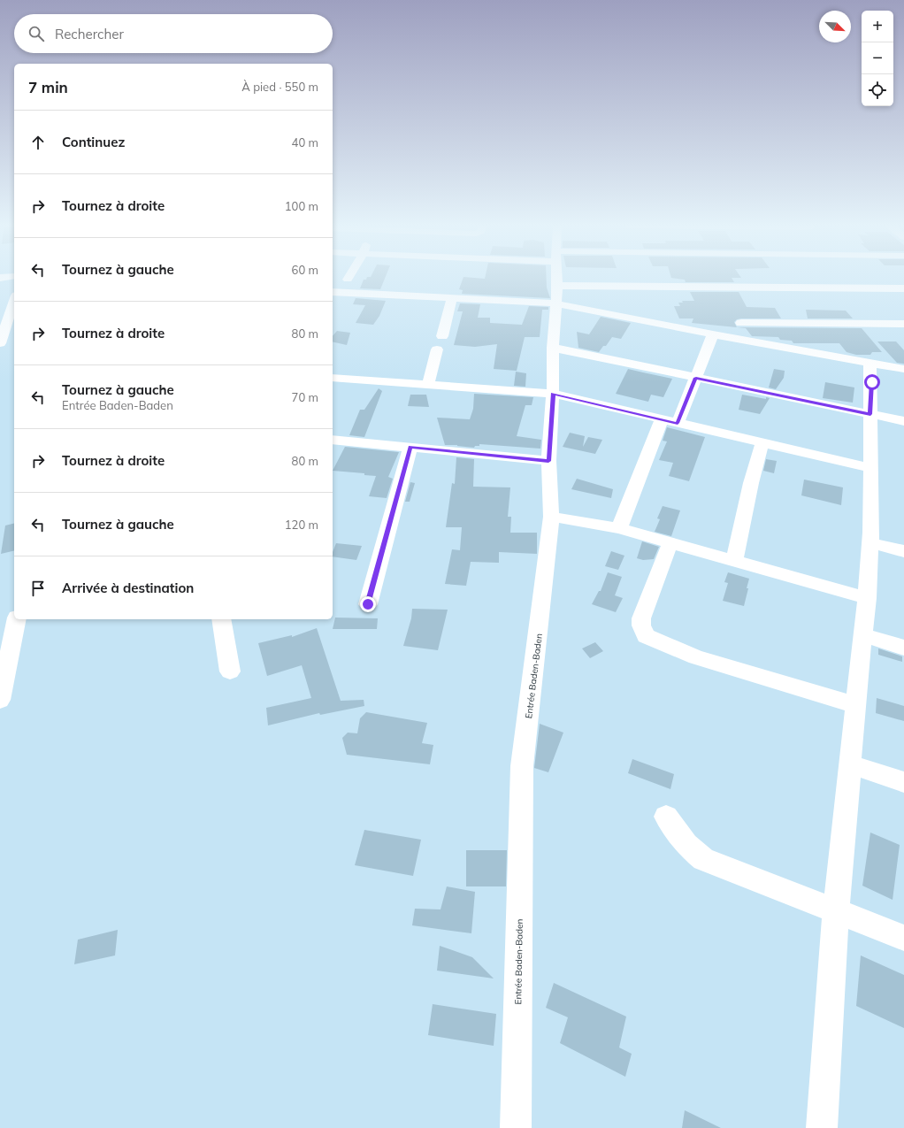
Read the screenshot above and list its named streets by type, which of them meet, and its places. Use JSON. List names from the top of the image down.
{
  "streets": {
    "street": ["Entrée Baden-Baden"]
  },
  "north": "bottom right",
  "page": {
    "map_buttons": ["+", "−"],
    "search": "Rechercher",
    "heading": ["7 min", "À pied · 550 m"],
    "list": [
      ["Continuez", "40 m"],
      ["Tournez à droite", "100 m"],
      ["Tournez à gauche", "60 m"],
      ["Tournez à droite", "80 m"],
      ["Tournez à gauche", "Entrée Baden-Baden", "70 m"],
      ["Tournez à droite", "80 m"],
      ["Tournez à gauche", "120 m"],
      "Arrivée à destination"
    ]
  }
}
